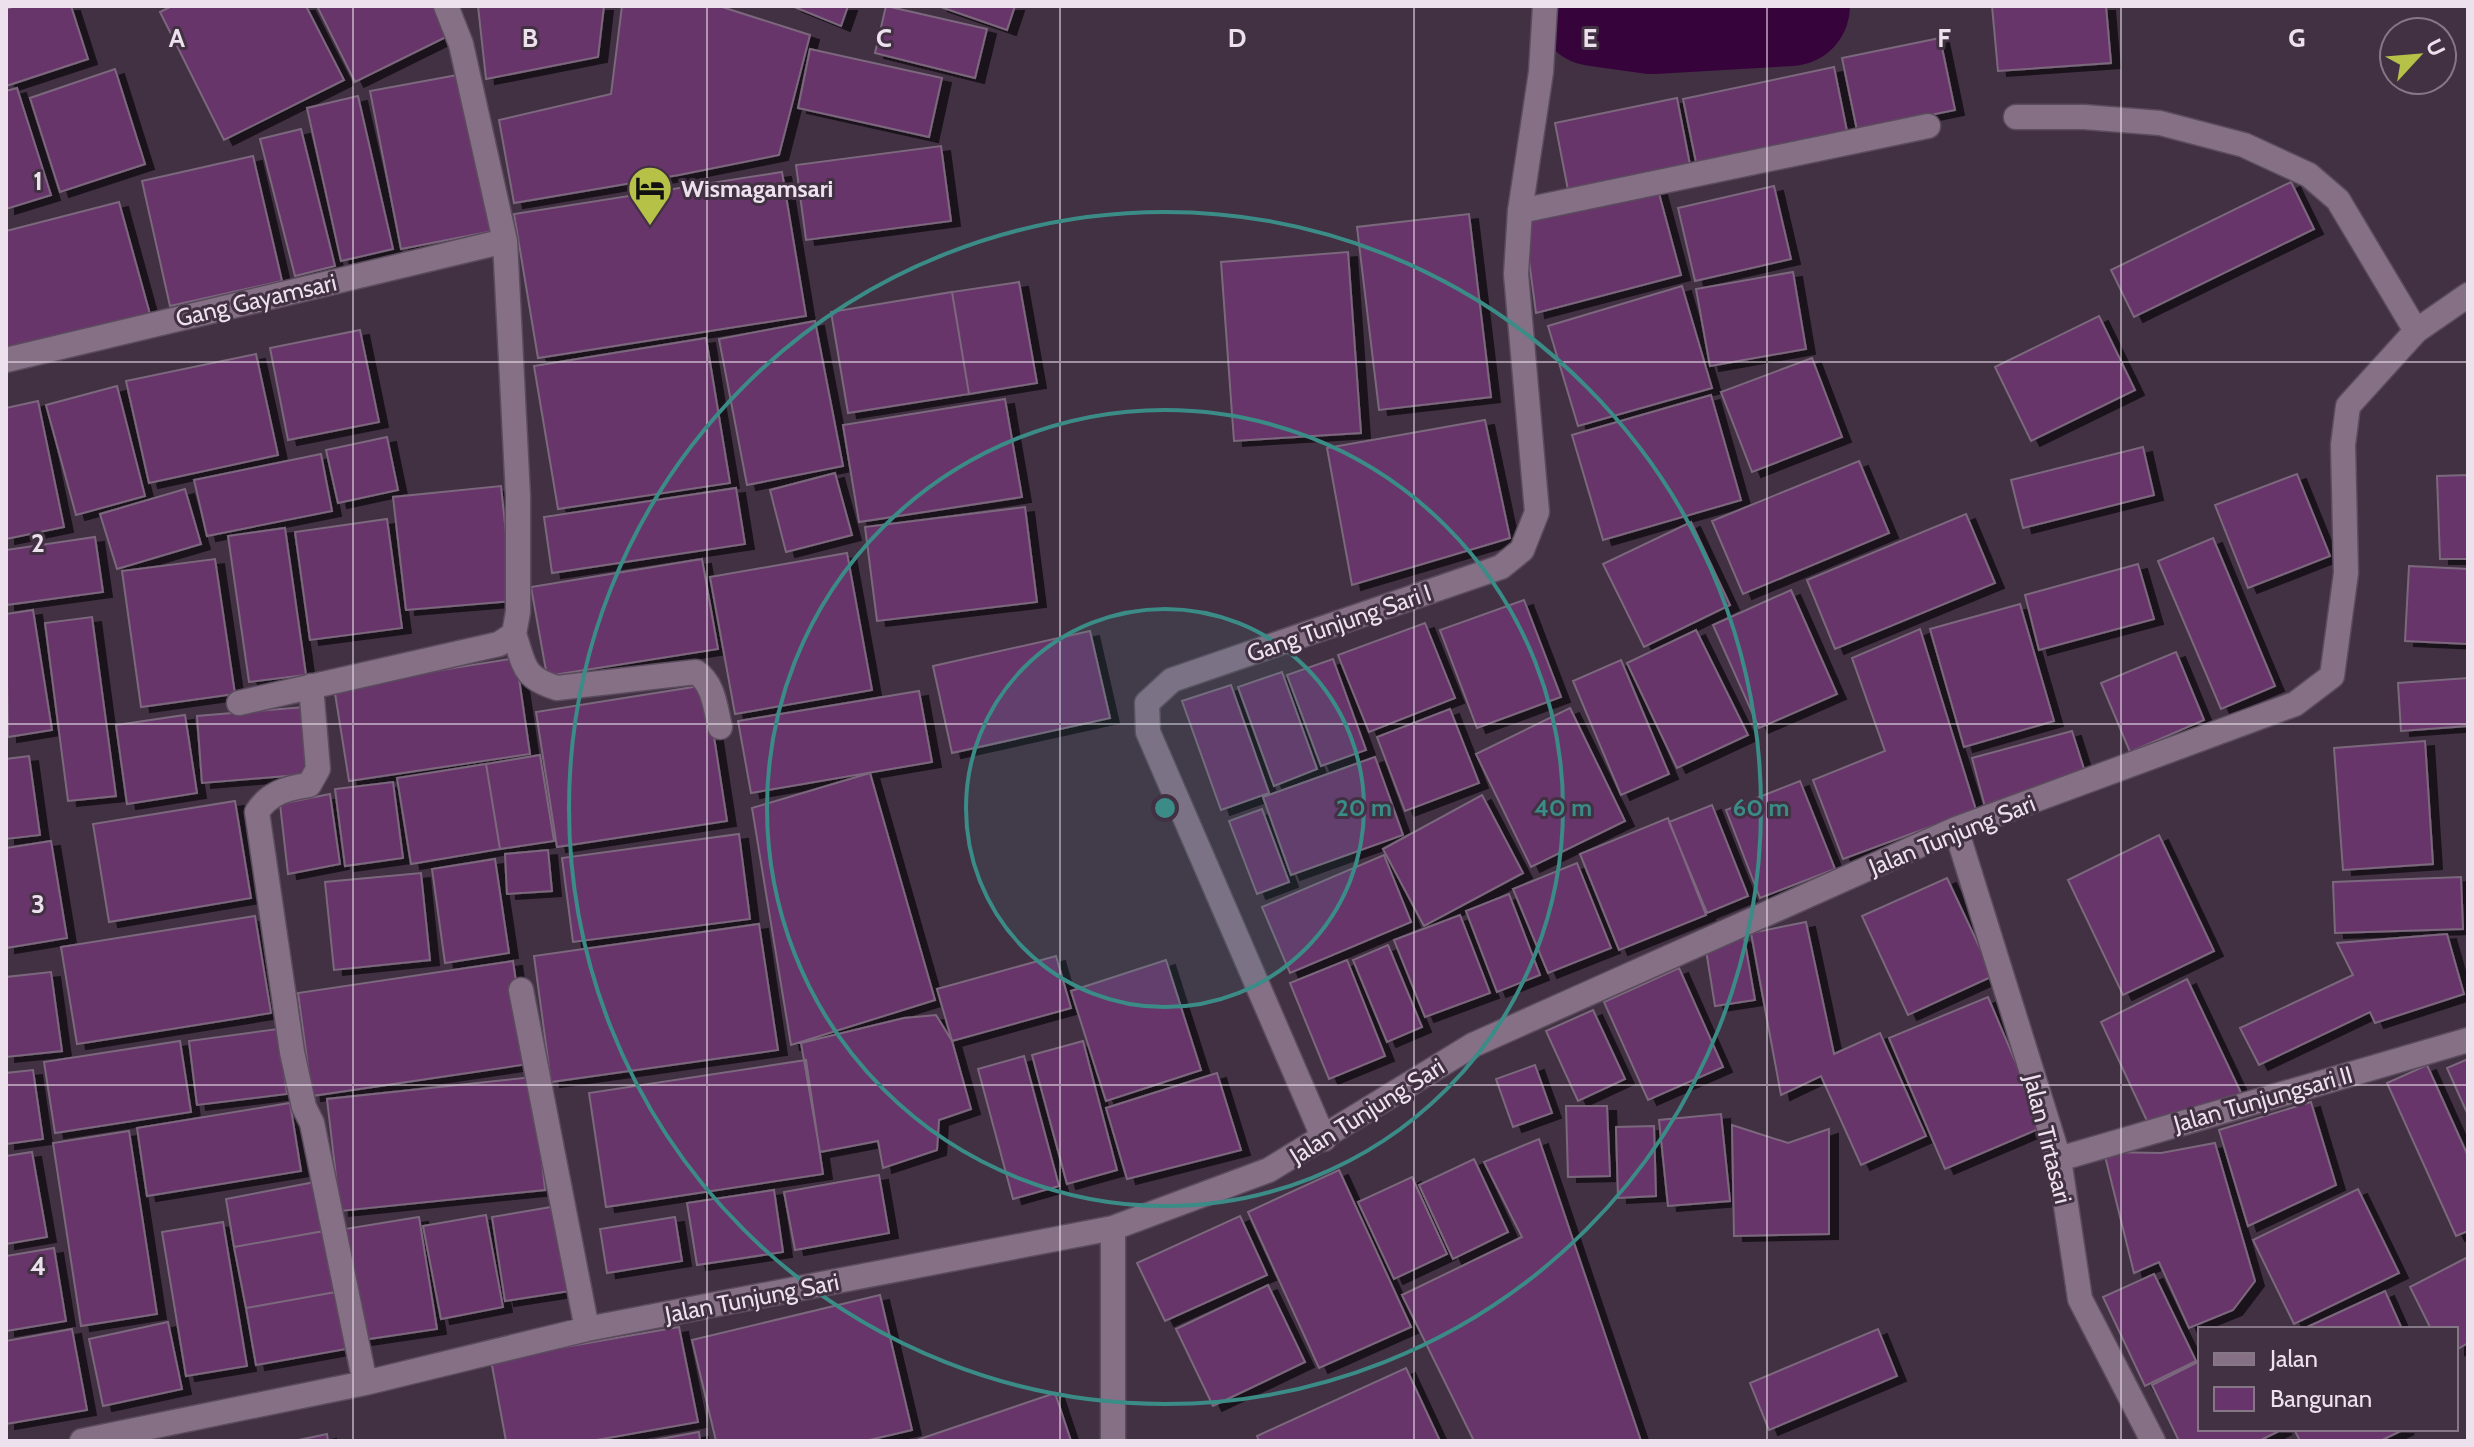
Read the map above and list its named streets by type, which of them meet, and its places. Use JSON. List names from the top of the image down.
{
  "streets": {
    "street": [
      "Gang Gayamsari",
      "Gang Tunjung Sari I",
      "Jalan Tunjung Sari",
      "Jalan Tunjungsari II",
      "Jalan Tirtasari"
    ]
  },
  "crossings": [
    ["Gang Tunjung Sari I", "Jalan Tunjung Sari"],
    ["Jalan Tunjung Sari", "Jalan Tirtasari"],
    ["Jalan Tunjungsari II", "Jalan Tirtasari"]
  ],
  "places": {
    "hotel": ["Wismagamsari"]
  },
  "legend": ["Jalan", "Bangunan"],
  "north": "top right",
  "grid": {
    "columns": [
      "A",
      "B",
      "C",
      "D",
      "E",
      "F",
      "G"
    ],
    "rows": [
      "1",
      "2",
      "3",
      "4"
    ]
  },
  "rings": ["20 m", "40 m", "60 m"]
}
